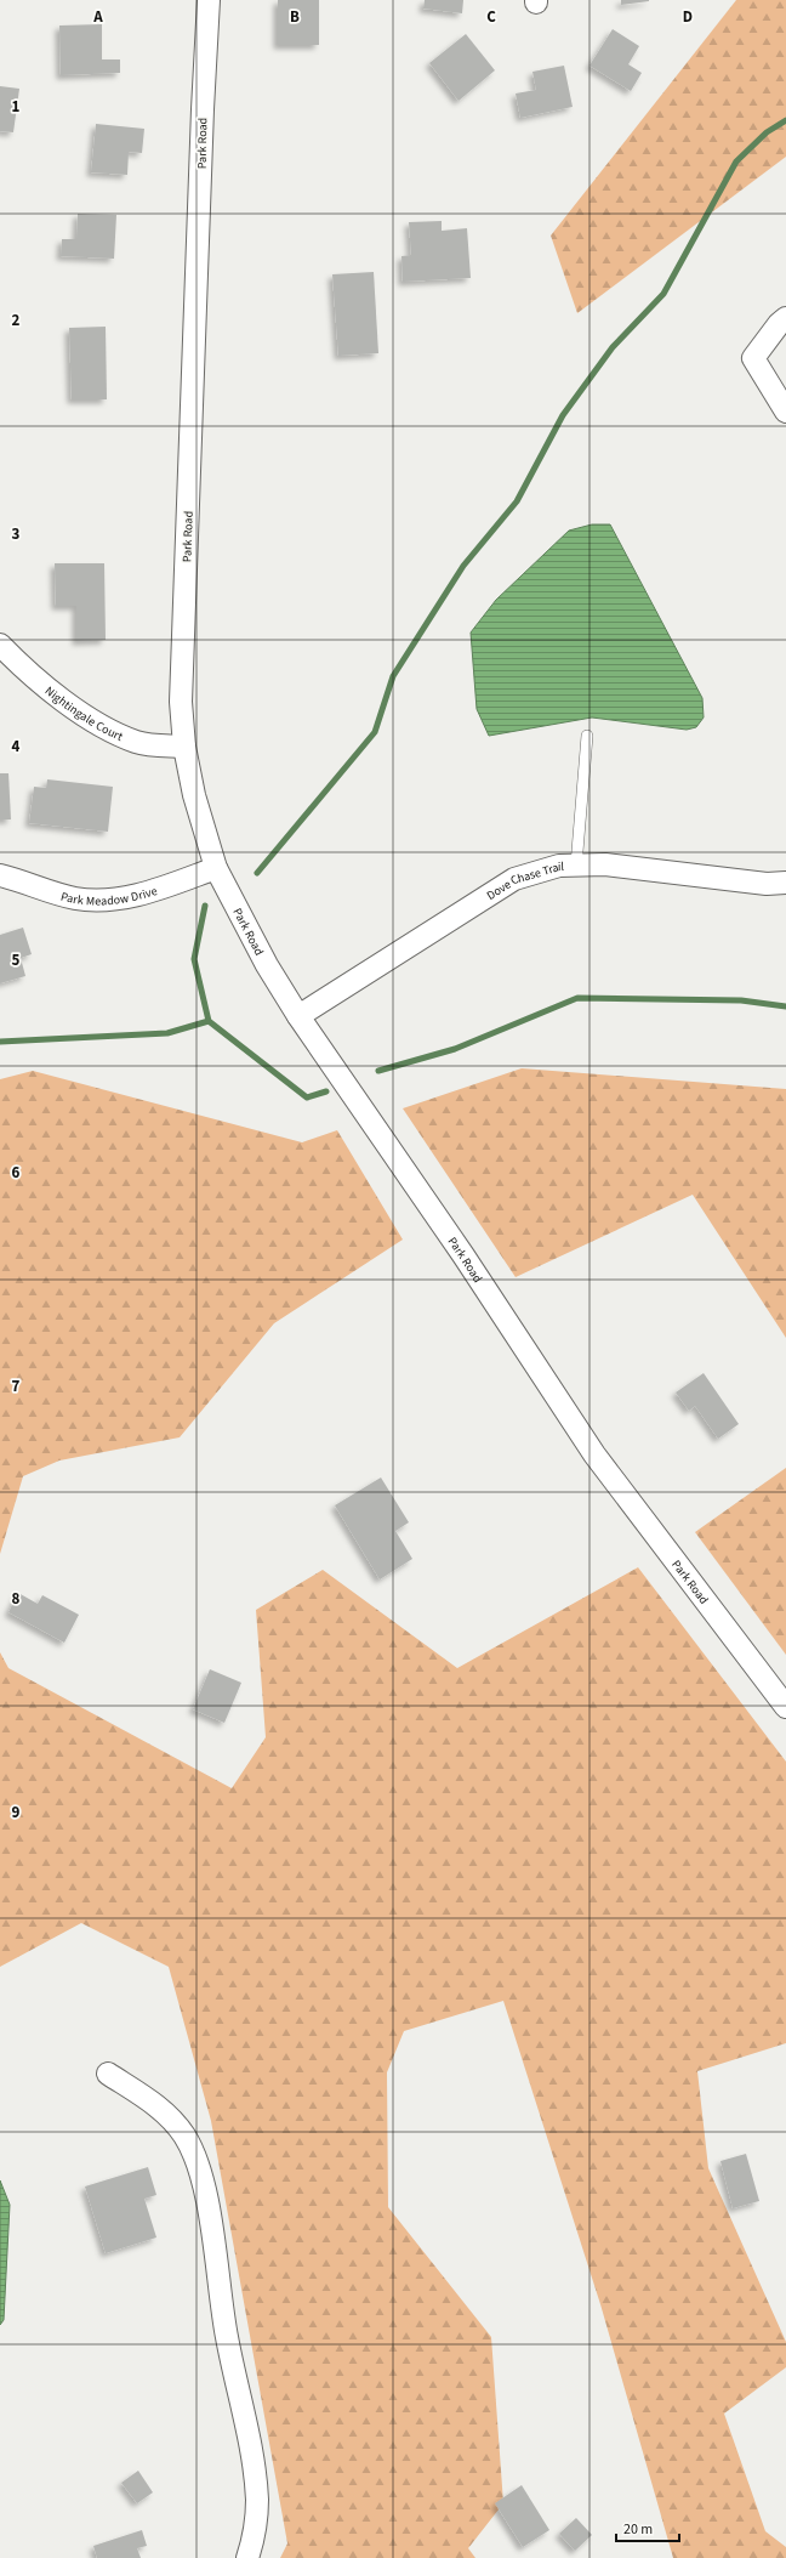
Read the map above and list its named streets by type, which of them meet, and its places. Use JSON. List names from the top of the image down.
{
  "streets": {
    "street": [
      "Park Road",
      "Nightingale Court",
      "Dove Chase Trail",
      "Park Meadow Drive"
    ]
  },
  "crossings": [
    ["Park Road", "Nightingale Court"],
    ["Park Road", "Dove Chase Trail"],
    ["Park Road", "Park Meadow Drive"]
  ],
  "scale_bar": "20 m",
  "grid": {
    "columns": [
      "A",
      "B",
      "C",
      "D"
    ],
    "rows": [
      "1",
      "2",
      "3",
      "4",
      "5",
      "6",
      "7",
      "8",
      "9"
    ]
  }
}
